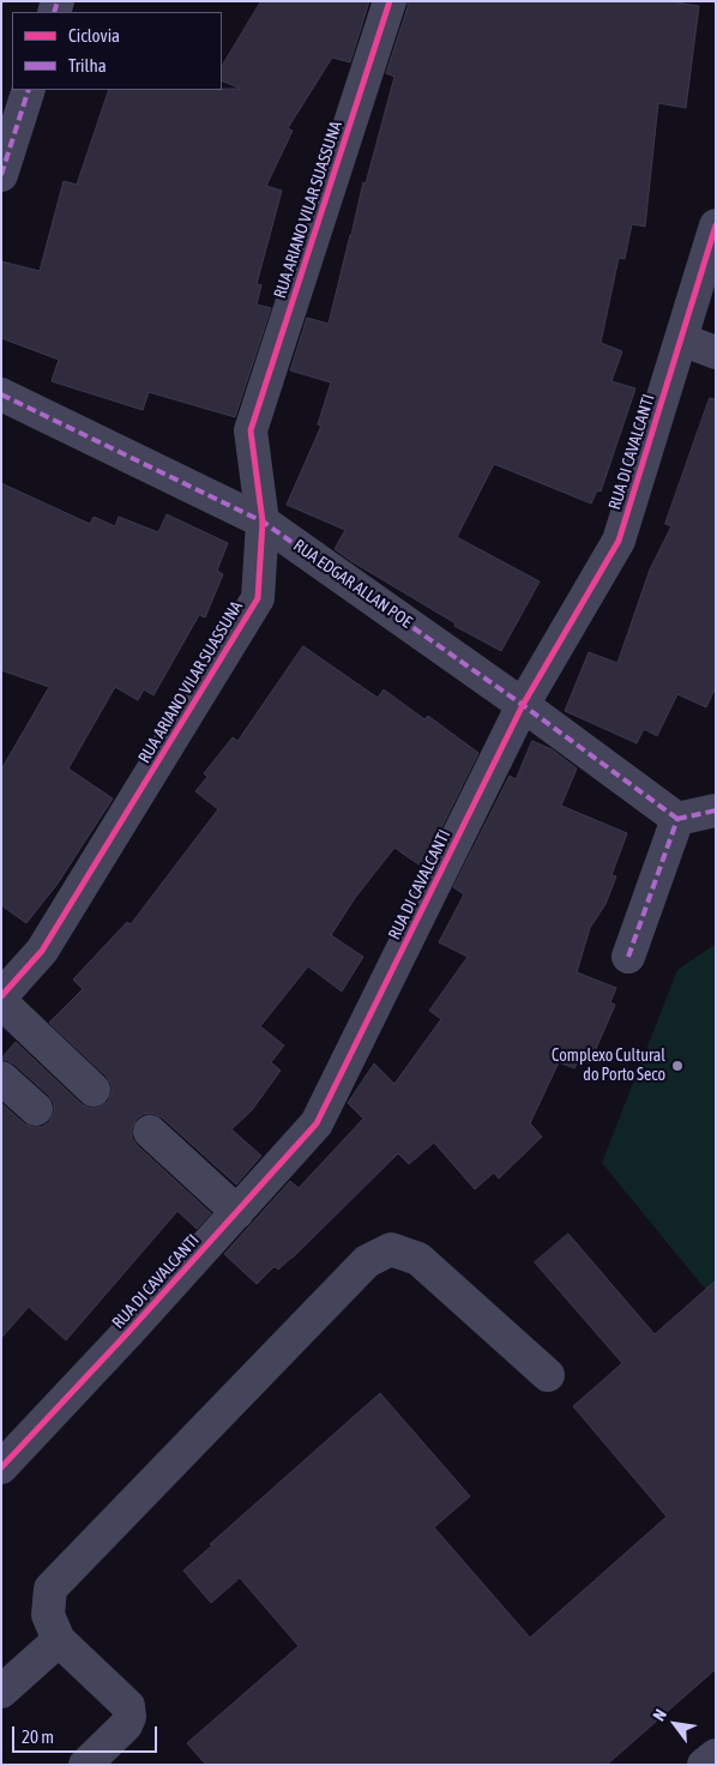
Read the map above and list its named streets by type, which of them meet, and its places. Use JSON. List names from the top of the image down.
{
  "streets": {
    "street": ["RUA ARIANO VILAR SUASSUNA", "RUA DI CAVALCANTI", "RUA EDGAR ALLAN POE"]
  },
  "crossings": [
    ["RUA ARIANO VILAR SUASSUNA", "RUA EDGAR ALLAN POE"],
    ["RUA DI CAVALCANTI", "RUA EDGAR ALLAN POE"]
  ],
  "places": ["Complexo Cultural do Porto Seco"],
  "legend": ["Ciclovia", "Trilha"],
  "scale_bar": "20 m",
  "north": "top left"
}
